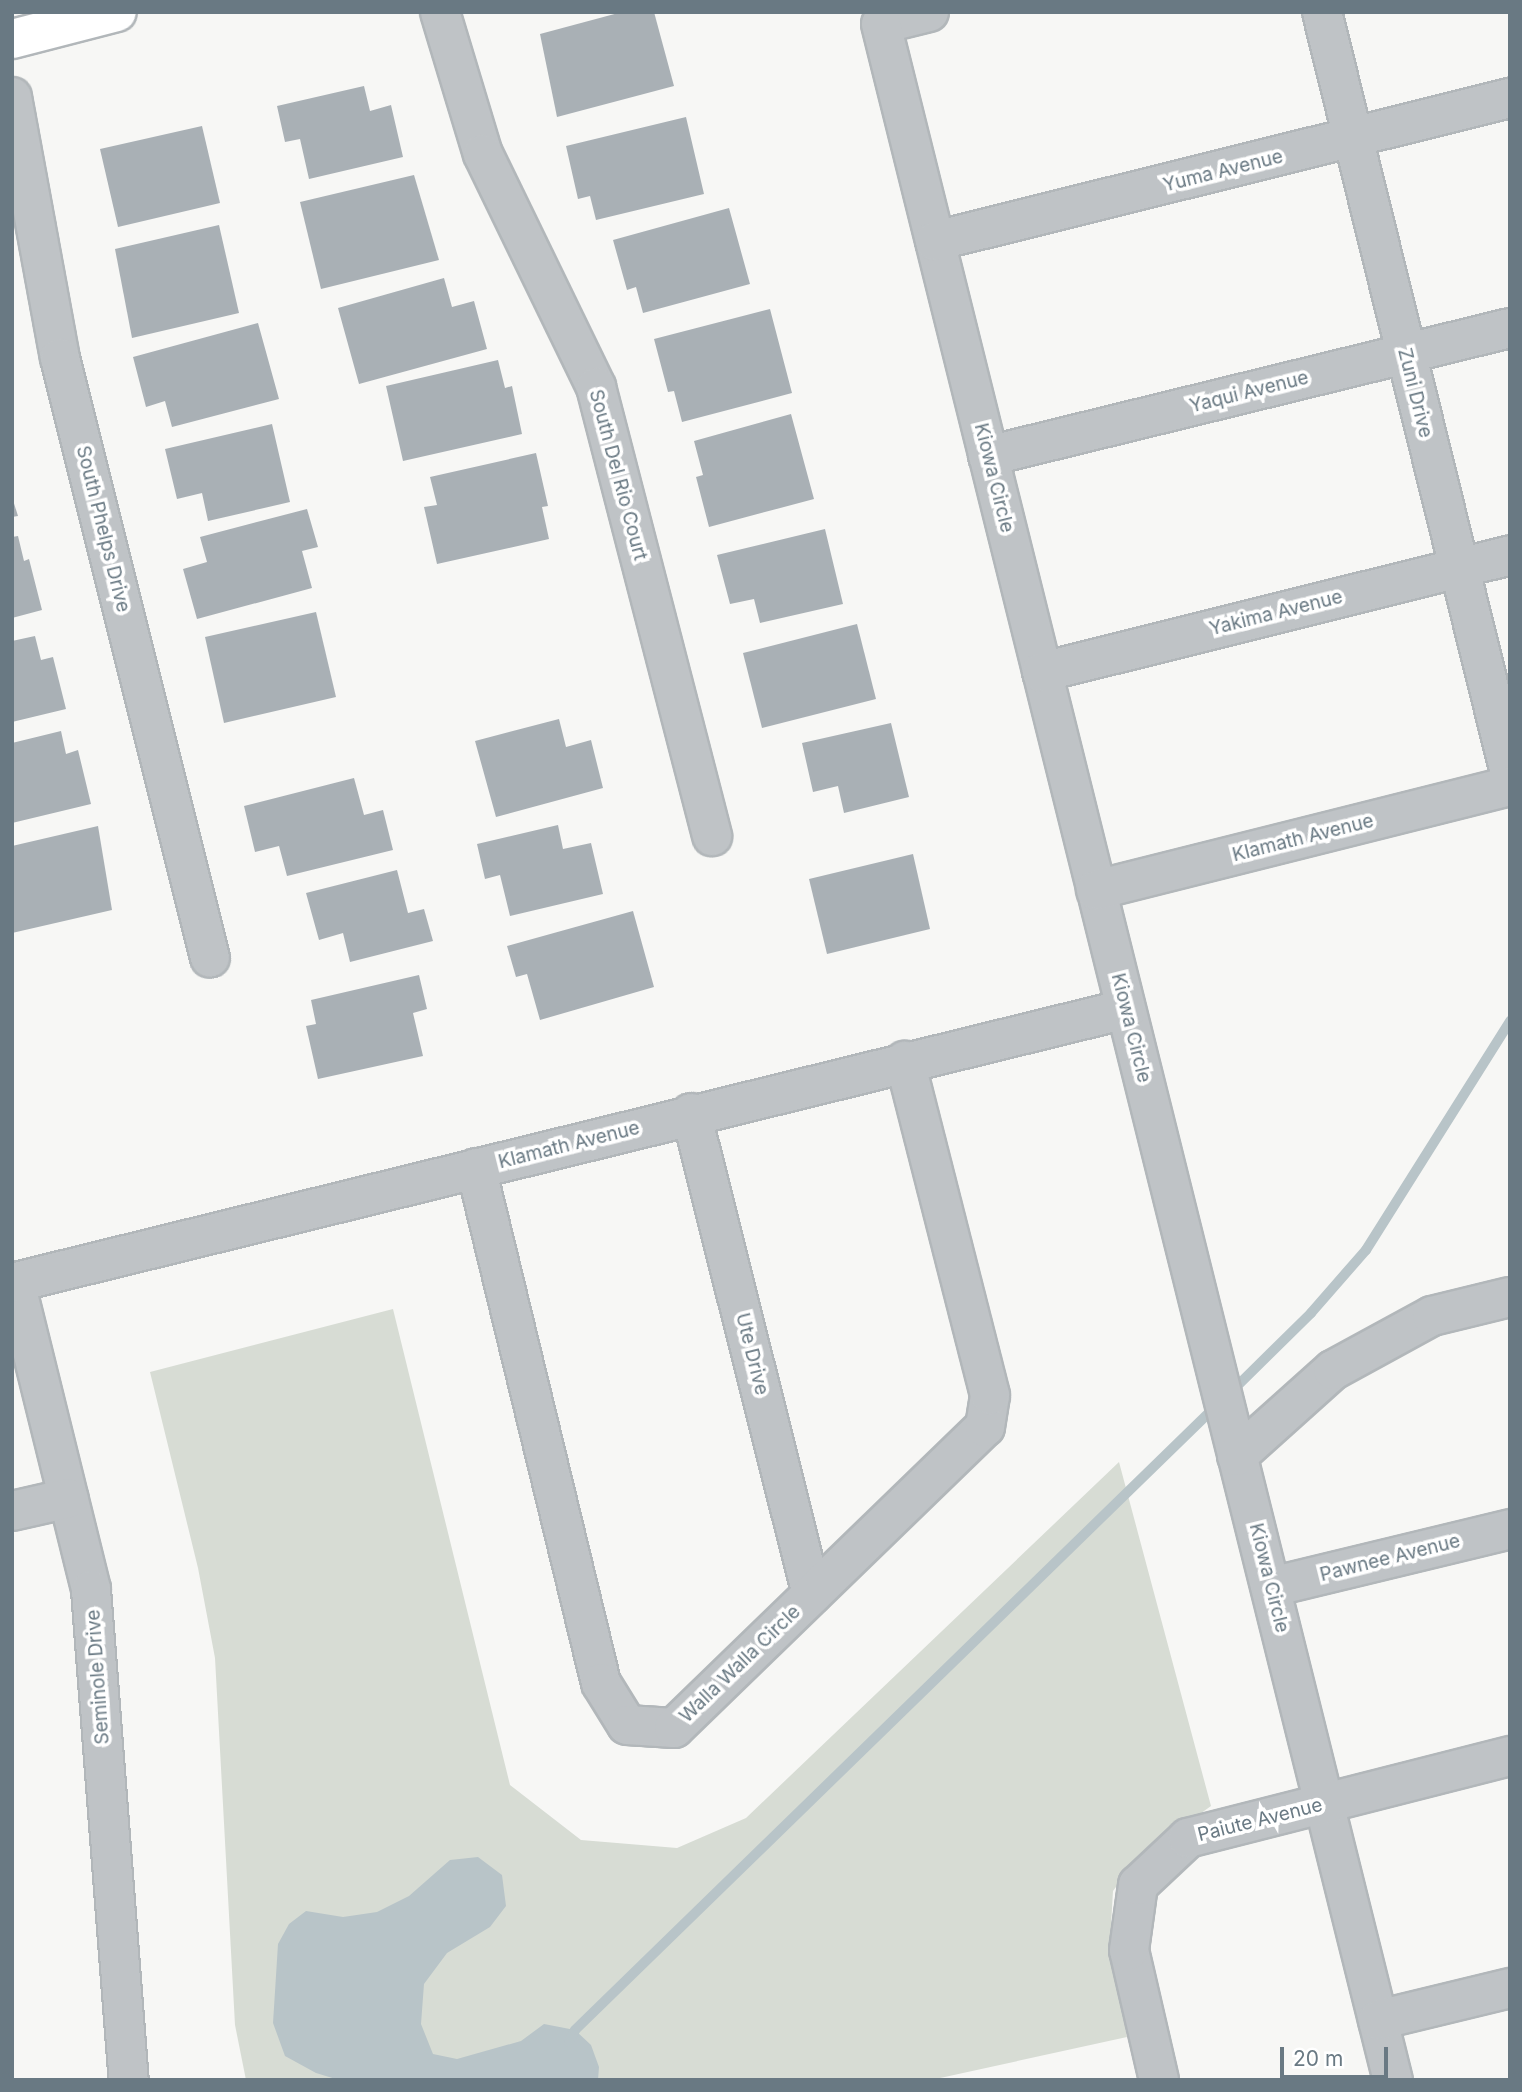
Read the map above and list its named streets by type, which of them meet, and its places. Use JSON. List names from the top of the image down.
{
  "streets": {
    "street": [
      "Yuma Avenue",
      "Yaqui Avenue",
      "Zuni Drive",
      "South Del Rio Court",
      "Kiowa Circle",
      "South Phelps Drive",
      "Yakima Avenue",
      "Klamath Avenue",
      "Ute Drive",
      "Pawnee Avenue",
      "Walla Walla Circle",
      "Seminole Drive",
      "Paiute Avenue"
    ]
  },
  "crossings": [
    ["Yuma Avenue", "Zuni Drive"],
    ["Yuma Avenue", "Kiowa Circle"],
    ["Yaqui Avenue", "Zuni Drive"],
    ["Yaqui Avenue", "Kiowa Circle"],
    ["Zuni Drive", "Yakima Avenue"],
    ["Kiowa Circle", "Yakima Avenue"],
    ["Kiowa Circle", "Klamath Avenue"],
    ["Kiowa Circle", "Pawnee Avenue"],
    ["Kiowa Circle", "Paiute Avenue"],
    ["Klamath Avenue", "Ute Drive"],
    ["Klamath Avenue", "Walla Walla Circle"],
    ["Klamath Avenue", "Seminole Drive"],
    ["Ute Drive", "Walla Walla Circle"]
  ],
  "scale_bar": "20 m"
}
